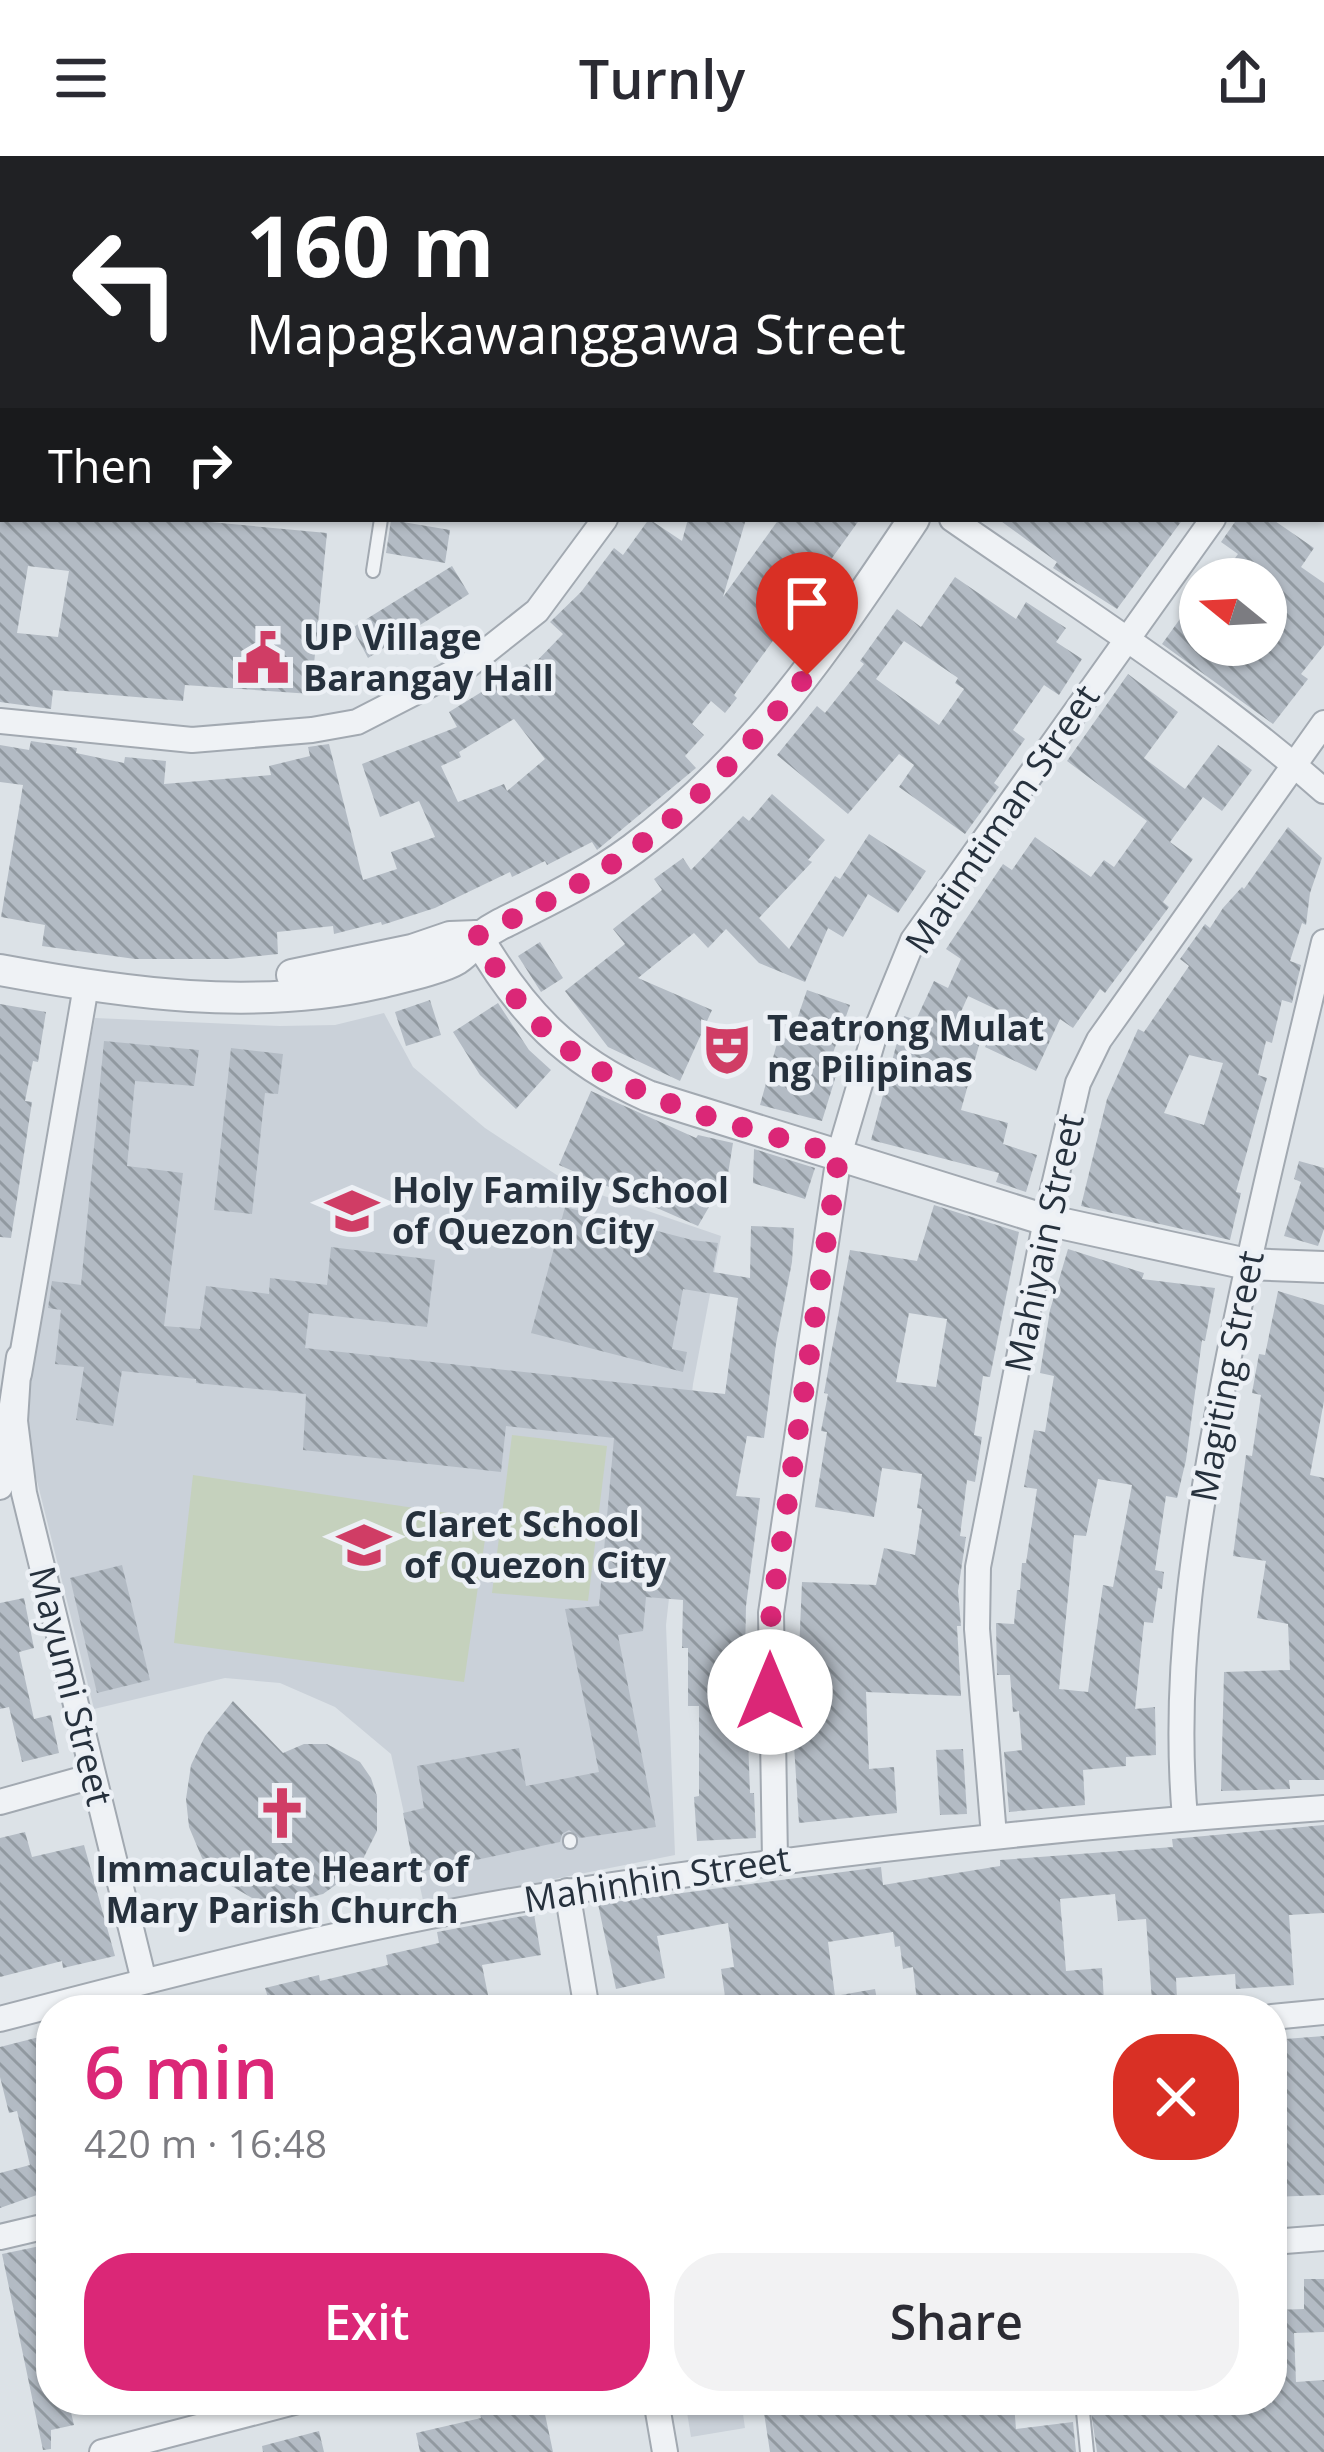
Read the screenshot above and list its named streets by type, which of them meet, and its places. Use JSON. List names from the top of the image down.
{
  "streets": {
    "street": [
      "Matimtiman Street",
      "Mahiyain Street",
      "Magiting Street",
      "Mayumi Street",
      "Mahinhin Street"
    ]
  },
  "crossings": [
    ["Matimtiman Street", "Mahinhin Street"],
    ["Mahiyain Street", "Mahinhin Street"],
    ["Magiting Street", "Mahinhin Street"],
    ["Mayumi Street", "Mahinhin Street"]
  ],
  "places": {
    "public building": ["UP Village Barangay Hall"],
    "theatre": ["Teatrong Mulat ng Pilipinas"],
    "school or university": ["Holy Family School of Quezon City", "Claret School of Quezon City"],
    "church": ["Immaculate Heart of Mary Parish Church"]
  },
  "north": "left",
  "page": {
    "header": "Turnly",
    "turn": ["160 m", "Mapagkawanggawa Street"],
    "then": "Then",
    "heading": ["6 min", "420 m · 16:48"],
    "buttons": ["Exit", "Share"]
  }
}
